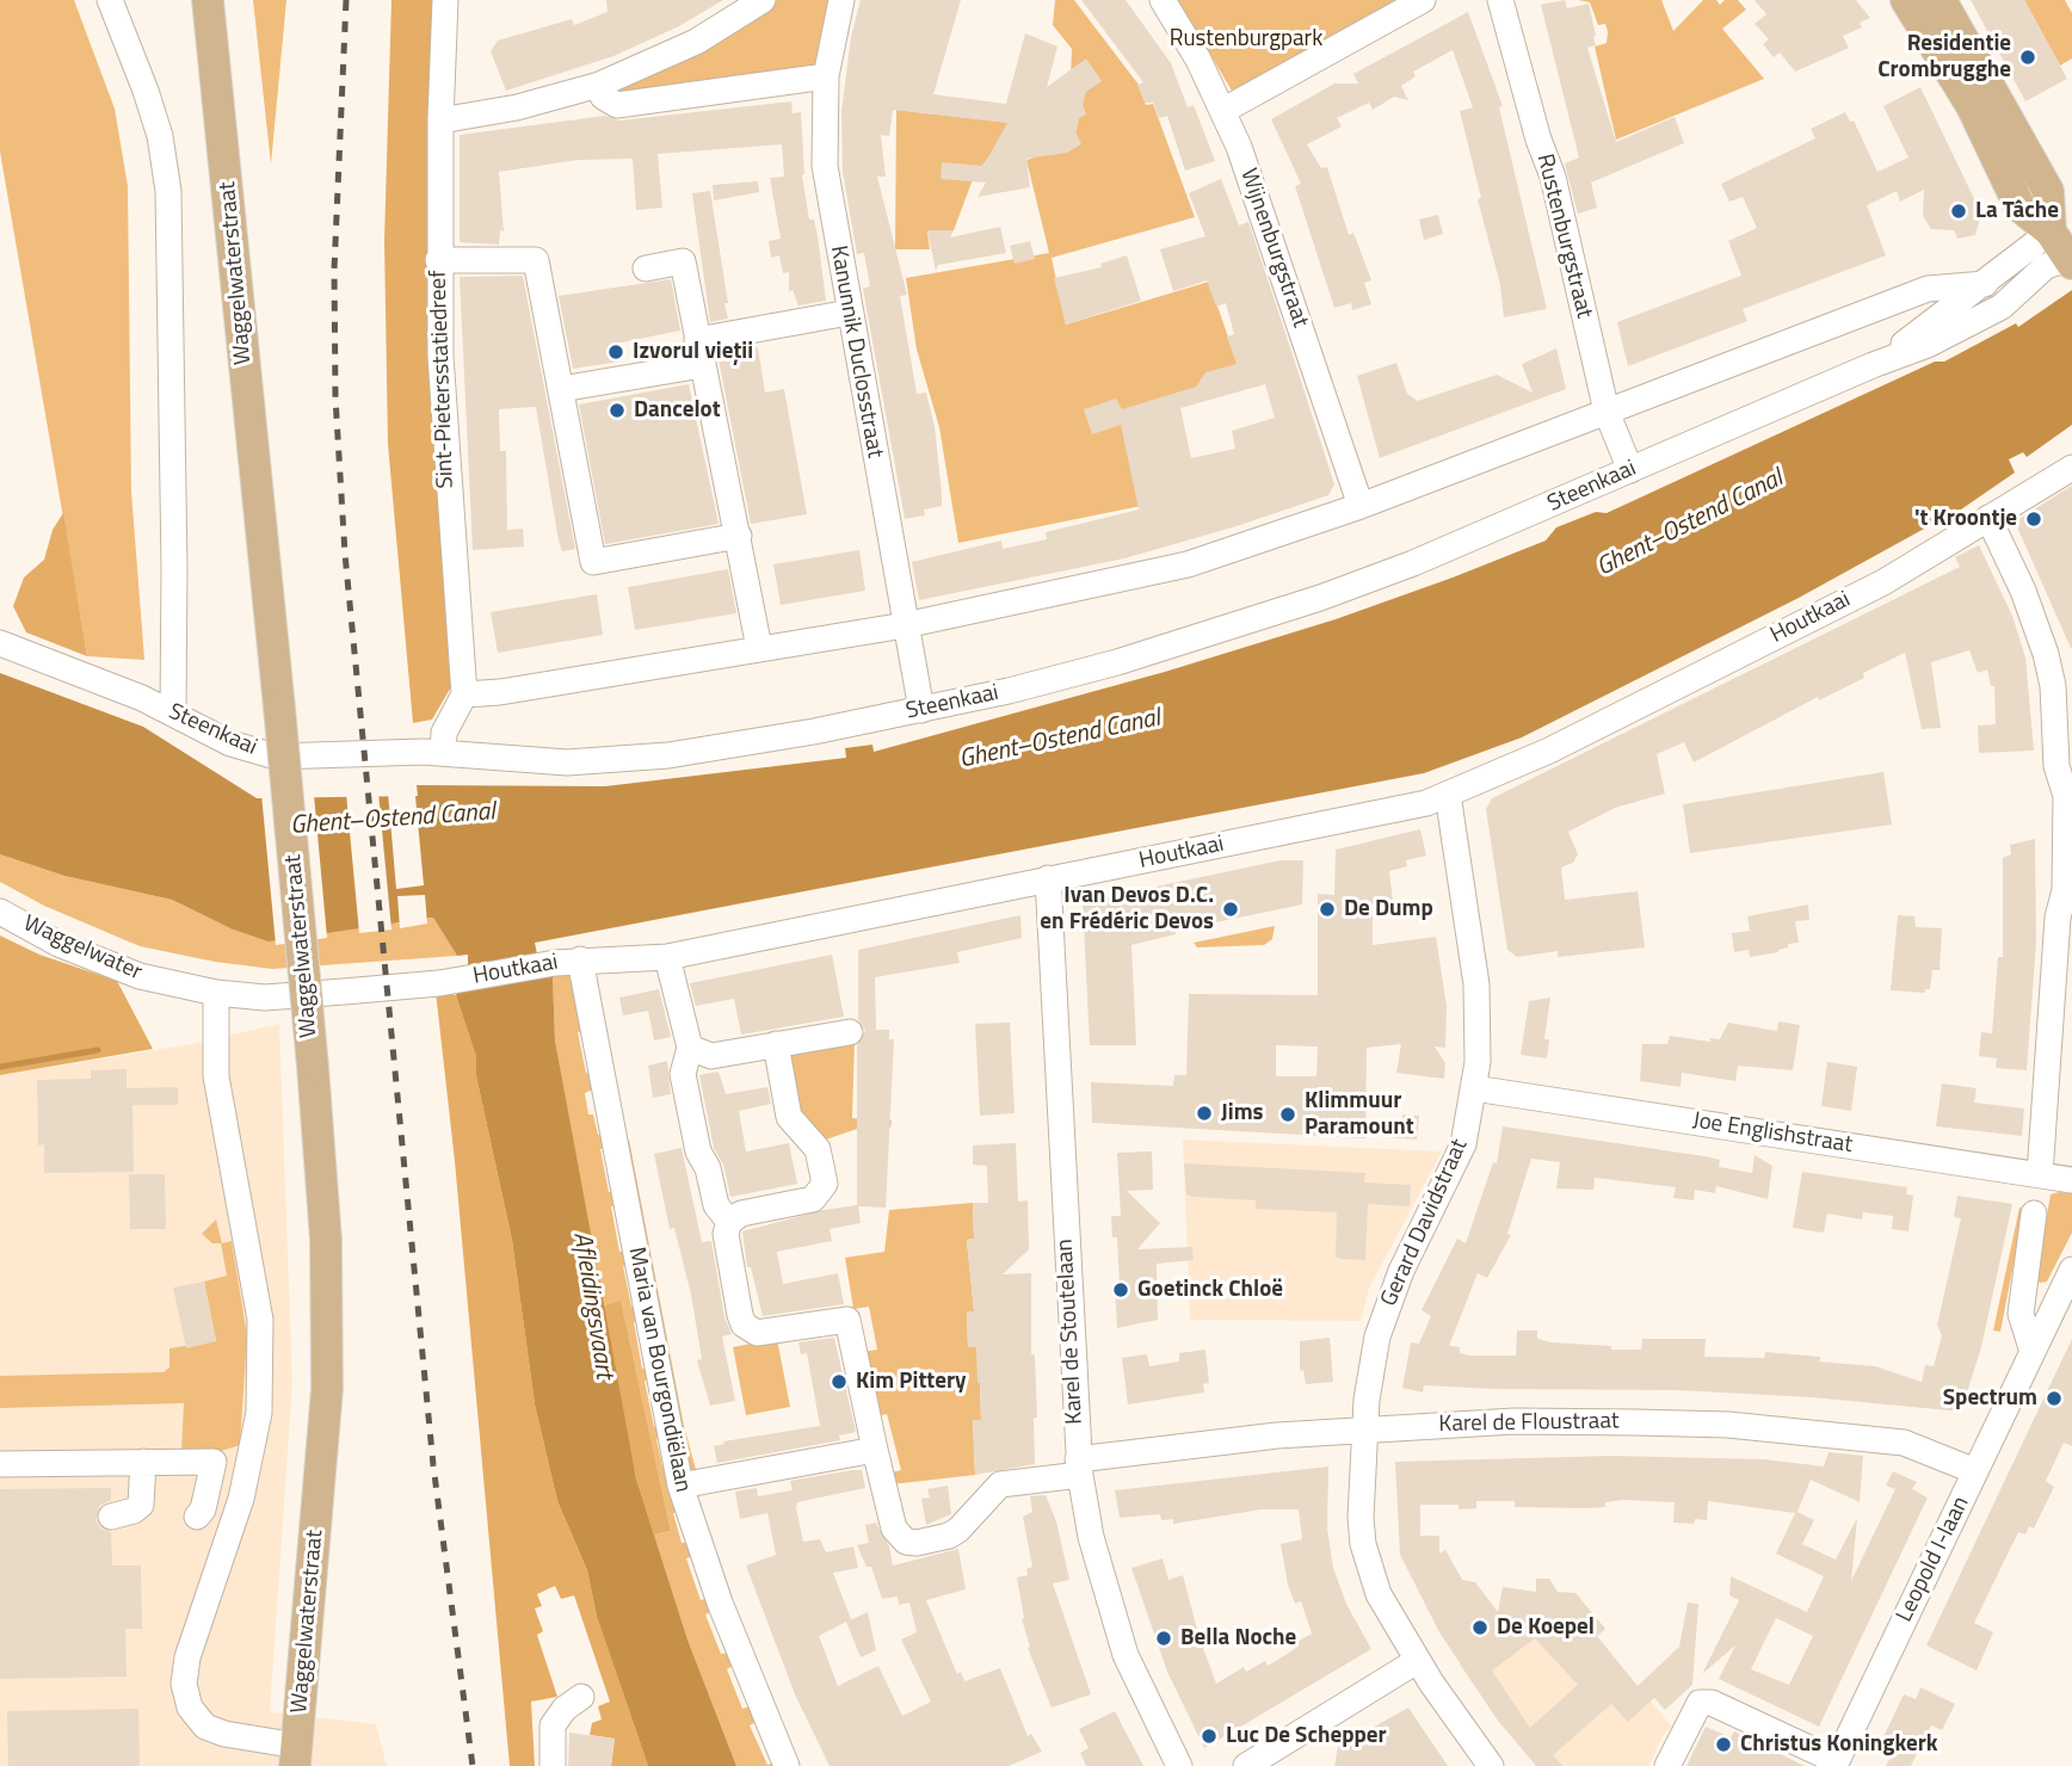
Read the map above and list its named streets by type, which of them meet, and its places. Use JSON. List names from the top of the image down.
{
  "streets": {
    "main road": ["Waggelwaterstraat"],
    "street": [
      "Rustenburgstraat",
      "Wijnenburgstraat",
      "Kanunnik Duclosstraat",
      "Sint-Pietersstatiedreef",
      "Steenkaai",
      "Houtkaai",
      "Waggelwater",
      "Joe Englishstraat",
      "Gerard Davidstraat",
      "Karel de Stoutelaan",
      "Maria van Bourgondiëlaan",
      "Karel de Floustraat",
      "Leopold I-laan"
    ]
  },
  "crossings": [
    ["Rustenburgstraat", "Steenkaai"],
    ["Waggelwaterstraat", "Houtkaai"],
    ["Waggelwaterstraat", "Waggelwater"],
    ["Kanunnik Duclosstraat", "Steenkaai"],
    ["Houtkaai", "Waggelwater"],
    ["Houtkaai", "Gerard Davidstraat"],
    ["Houtkaai", "Karel de Stoutelaan"],
    ["Houtkaai", "Maria van Bourgondiëlaan"],
    ["Joe Englishstraat", "Gerard Davidstraat"],
    ["Gerard Davidstraat", "Karel de Floustraat"],
    ["Karel de Stoutelaan", "Karel de Floustraat"],
    ["Karel de Floustraat", "Leopold I-laan"]
  ],
  "water": ["Ghent–Ostend Canal", "Afleidingsvaart"],
  "parks": ["Rustenburgpark"],
  "places": [
    "Residentie Crombrugghe",
    "La Tâche",
    "Izvorul vieţii",
    "Dancelot",
    "'t Kroontje",
    "Ivan Devos D.C. en Frédéric Devos",
    "De Dump",
    "Jims",
    "Klimmuur Paramount",
    "Goetinck Chloë",
    "Kim Pittery",
    "Spectrum",
    "De Koepel",
    "Bella Noche",
    "Luc De Schepper",
    "Christus Koningkerk"
  ]
}
